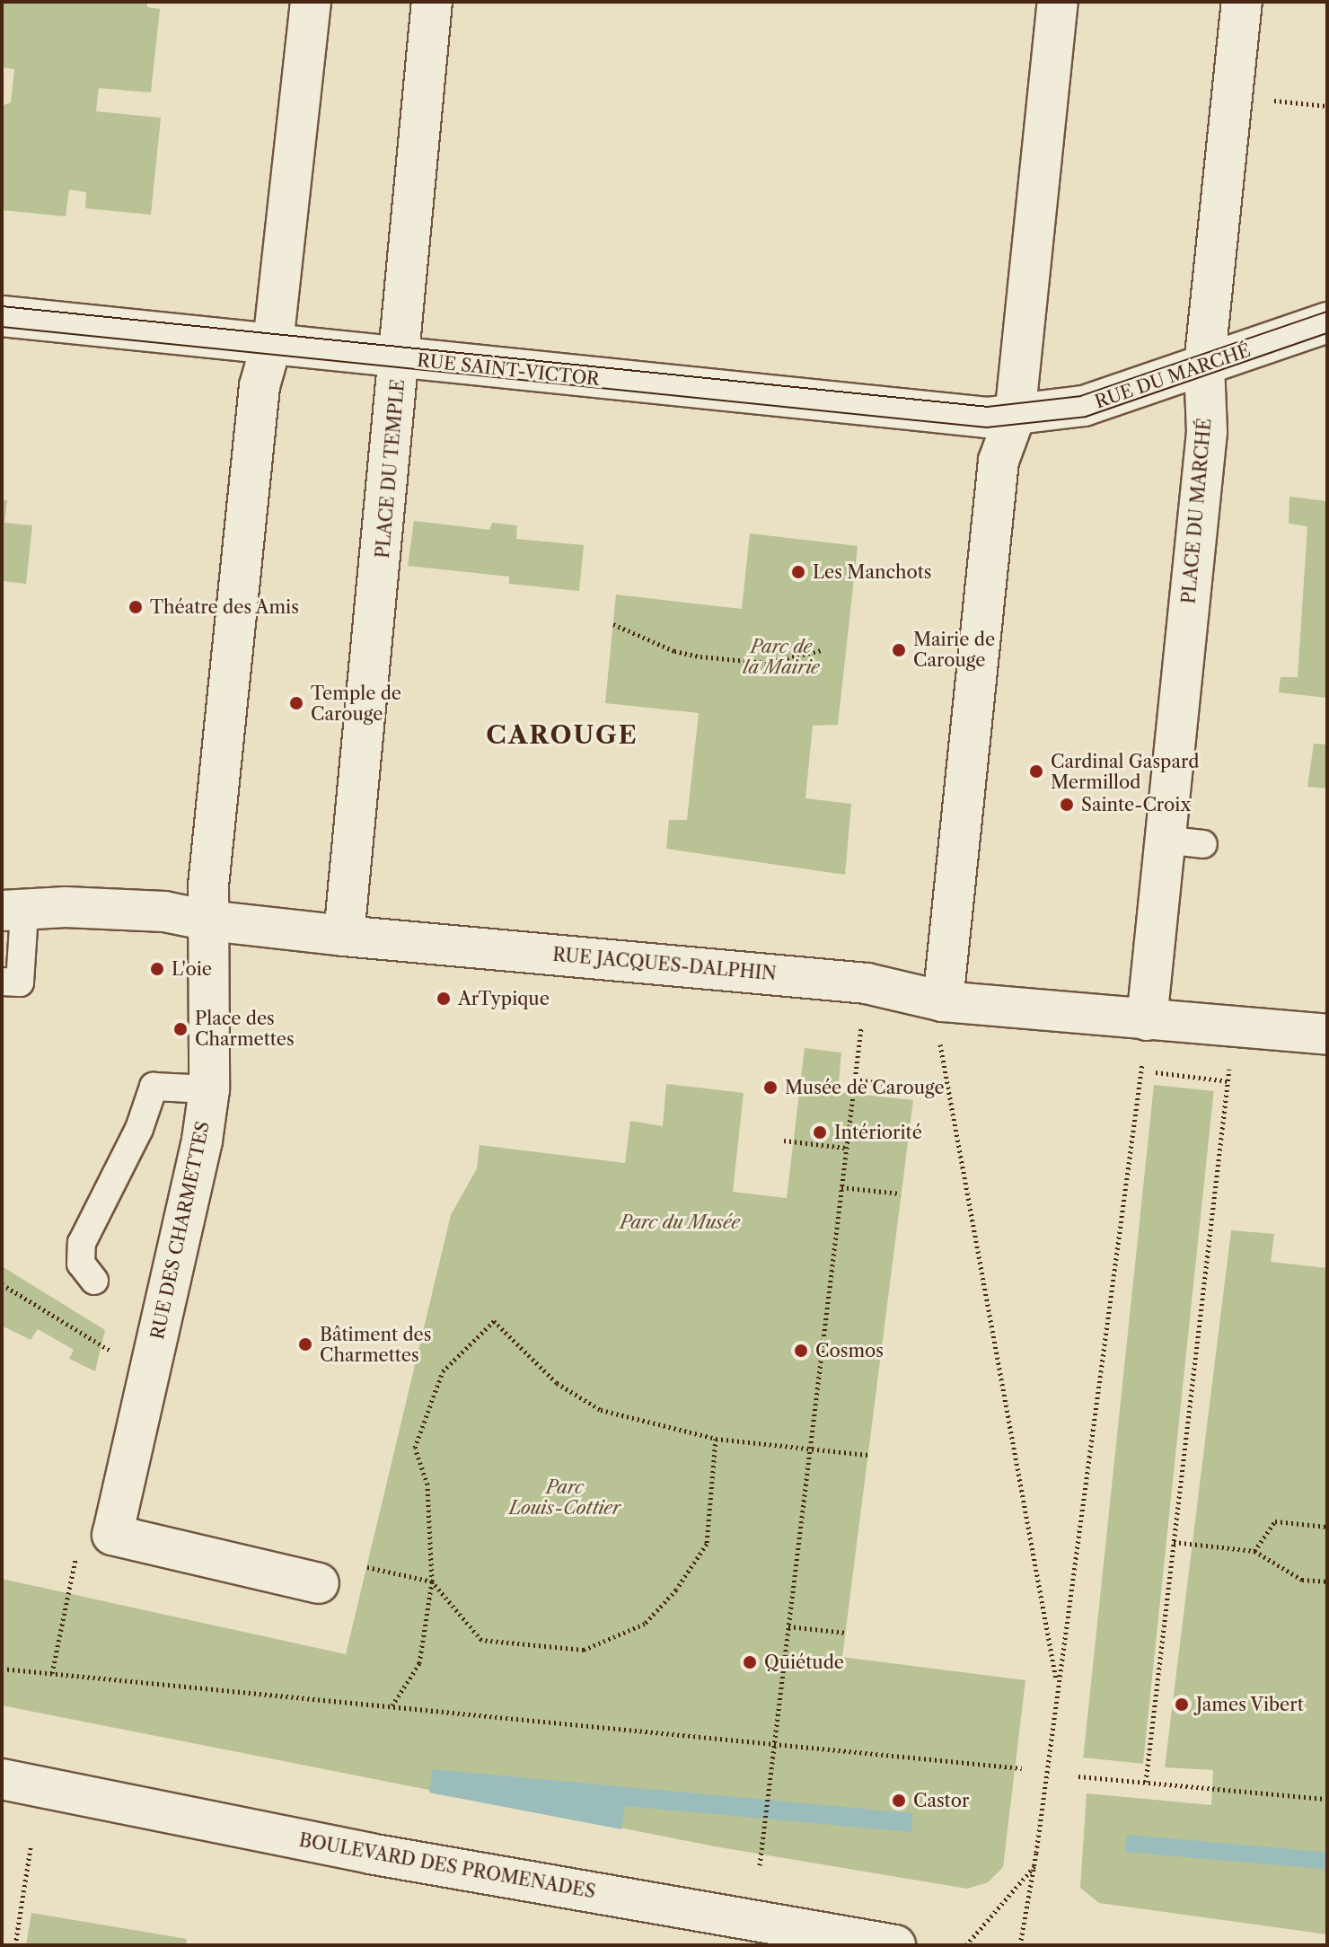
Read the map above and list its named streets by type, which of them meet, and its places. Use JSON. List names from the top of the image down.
{
  "streets": {
    "street": [
      "RUE SAINT-VICTOR",
      "RUE DU MARCHÉ",
      "PLACE DU TEMPLE",
      "PLACE DU MARCHÉ",
      "RUE JACQUES-DALPHIN",
      "RUE DES CHARMETTES",
      "BOULEVARD DES PROMENADES"
    ]
  },
  "crossings": [
    ["RUE SAINT-VICTOR", "RUE DU MARCHÉ"],
    ["RUE SAINT-VICTOR", "PLACE DU TEMPLE"],
    ["RUE DU MARCHÉ", "PLACE DU MARCHÉ"],
    ["PLACE DU TEMPLE", "RUE JACQUES-DALPHIN"],
    ["PLACE DU MARCHÉ", "RUE JACQUES-DALPHIN"],
    ["RUE JACQUES-DALPHIN", "RUE DES CHARMETTES"]
  ],
  "districts": ["CAROUGE"],
  "parks": ["Parc de la Mairie", "Parc du Musée", "Parc Louis-Cottier"],
  "places": [
    "Les Manchots",
    "Théatre des Amis",
    "Mairie de Carouge",
    "Temple de Carouge",
    "Cardinal Gaspard Mermillod",
    "Sainte-Croix",
    "L'oie",
    "ArTypique",
    "Place des Charmettes",
    "Musée de Carouge",
    "Intériorité",
    "Bâtiment des Charmettes",
    "Cosmos",
    "Quiétude",
    "James Vibert",
    "Castor"
  ]
}
